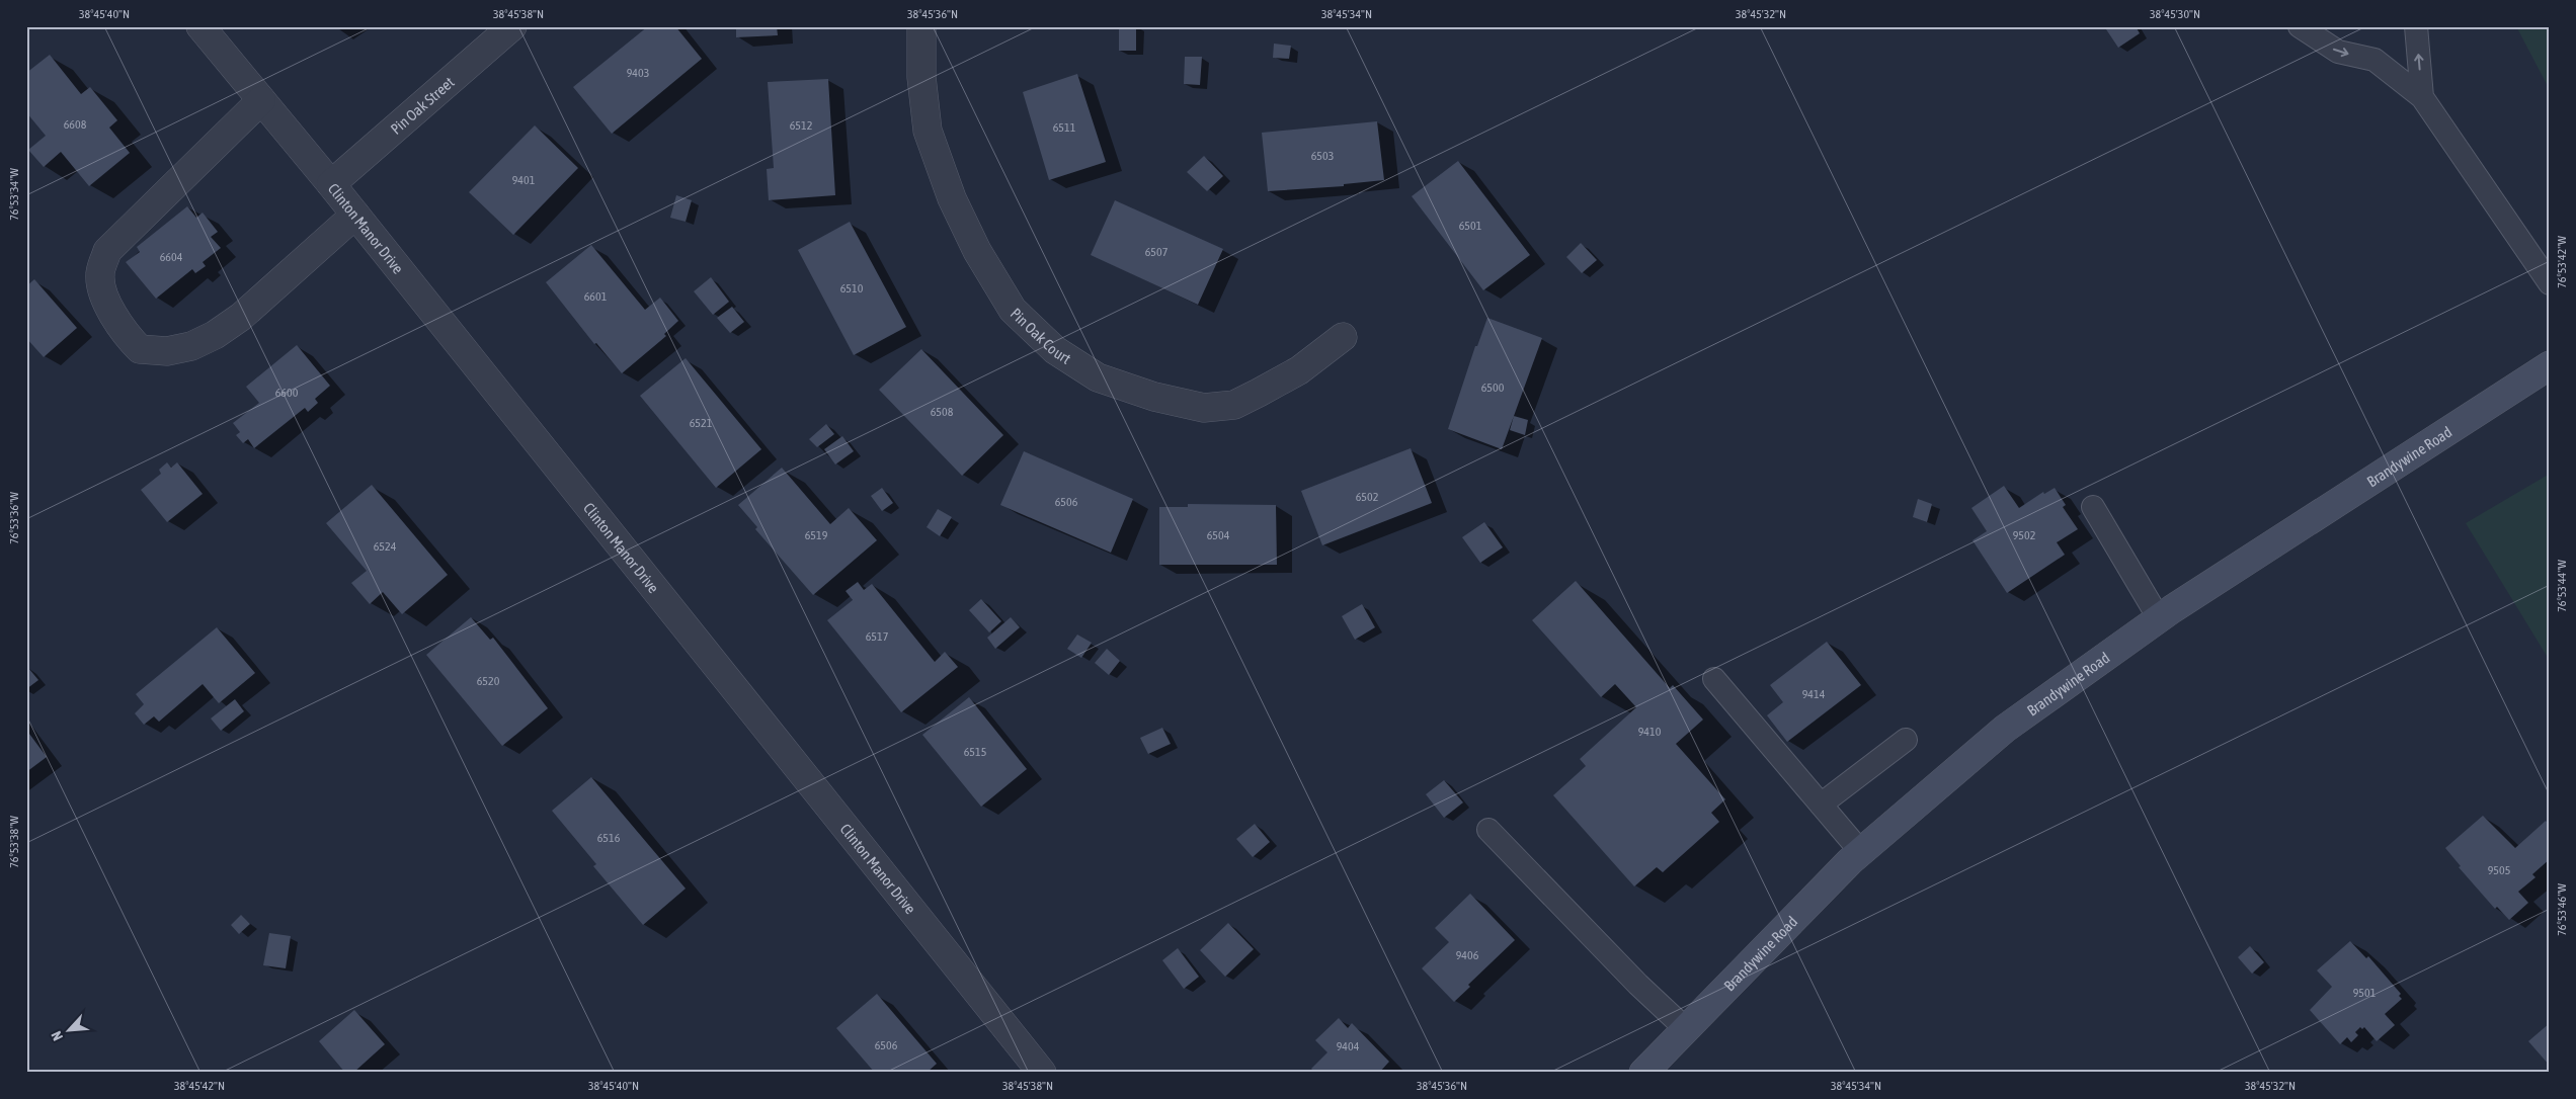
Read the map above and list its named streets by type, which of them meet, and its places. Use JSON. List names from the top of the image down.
{
  "streets": {
    "main road": ["Brandywine Road"],
    "street": ["Pin Oak Street", "Clinton Manor Drive", "Pin Oak Court"]
  },
  "crossings": [
    ["Pin Oak Street", "Clinton Manor Drive"]
  ],
  "house_numbers": [
    "9403",
    "6608",
    "6512",
    "6511",
    "6503",
    "9401",
    "6501",
    "6507",
    "6604",
    "6510",
    "6601",
    "6500",
    "6600",
    "6508",
    "6521",
    "6502",
    "6506",
    "6519",
    "6504",
    "9502",
    "6524",
    "6517",
    "6520",
    "9414",
    "9410",
    "6515",
    "6516",
    "9505",
    "9406",
    "9501",
    "6506",
    "9404"
  ],
  "north": "bottom left",
  "coordinates": [
    "38°45'40\"N",
    "38°45'38\"N",
    "38°45'36\"N",
    "38°45'34\"N",
    "38°45'32\"N",
    "38°45'30\"N",
    "76°53'34\"W",
    "76°53'42\"W",
    "76°53'36\"W",
    "76°53'44\"W",
    "76°53'38\"W",
    "76°53'46\"W",
    "38°45'42\"N"
  ]
}
